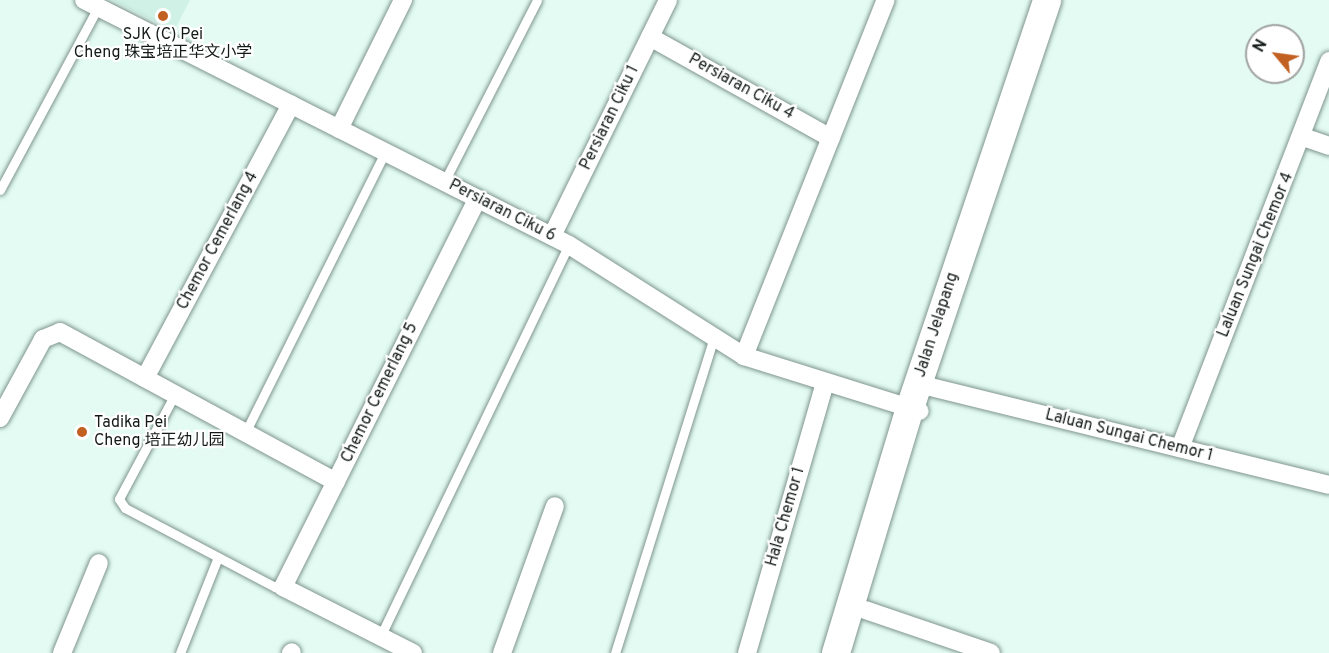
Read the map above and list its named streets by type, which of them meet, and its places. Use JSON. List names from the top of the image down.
{
  "streets": {
    "main road": ["Jalan Jelapang"],
    "street": [
      "Persiaran Ciku 4",
      "Persiaran Ciku 1",
      "Persiaran Ciku 6",
      "Chemor Cemerlang 4",
      "Laluan Sungai Chemor 4",
      "Chemor Cemerlang 5",
      "Laluan Sungai Chemor 1",
      "Hala Chemor 1"
    ]
  },
  "crossings": [
    ["Persiaran Ciku 4", "Persiaran Ciku 1"],
    ["Persiaran Ciku 1", "Persiaran Ciku 6"],
    ["Persiaran Ciku 6", "Chemor Cemerlang 4"],
    ["Persiaran Ciku 6", "Jalan Jelapang"],
    ["Persiaran Ciku 6", "Chemor Cemerlang 5"],
    ["Persiaran Ciku 6", "Laluan Sungai Chemor 1"],
    ["Persiaran Ciku 6", "Hala Chemor 1"],
    ["Laluan Sungai Chemor 4", "Laluan Sungai Chemor 1"],
    ["Jalan Jelapang", "Laluan Sungai Chemor 1"]
  ],
  "places": ["SJK (C) Pei Cheng 珠宝培正华文小学", "Tadika Pei Cheng 培正幼儿园"],
  "north": "top left"
}
